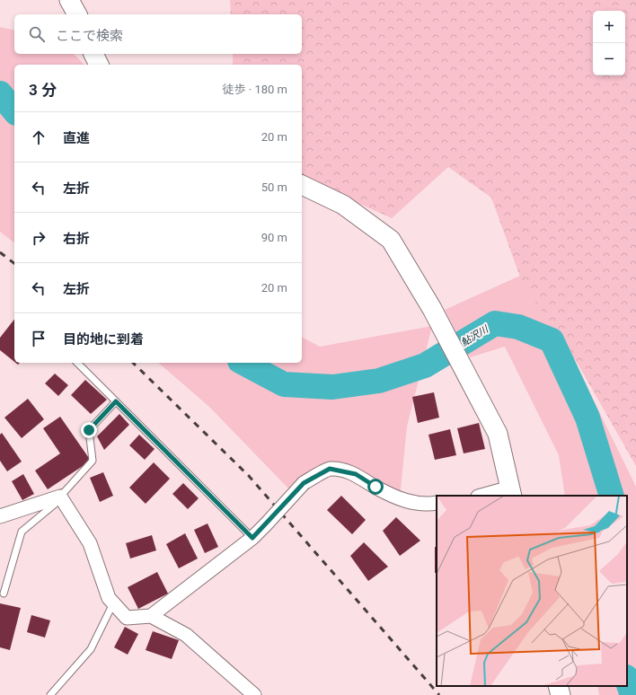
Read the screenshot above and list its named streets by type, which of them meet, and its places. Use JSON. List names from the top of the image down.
{
  "water": ["鮎沢川"],
  "page": {
    "map_buttons": ["+", "−"],
    "search": "ここで検索",
    "heading": ["3 分", "徒歩 · 180 m"],
    "list": [
      ["直進", "20 m"],
      ["左折", "50 m"],
      ["右折", "90 m"],
      ["左折", "20 m"],
      "目的地に到着"
    ]
  }
}
